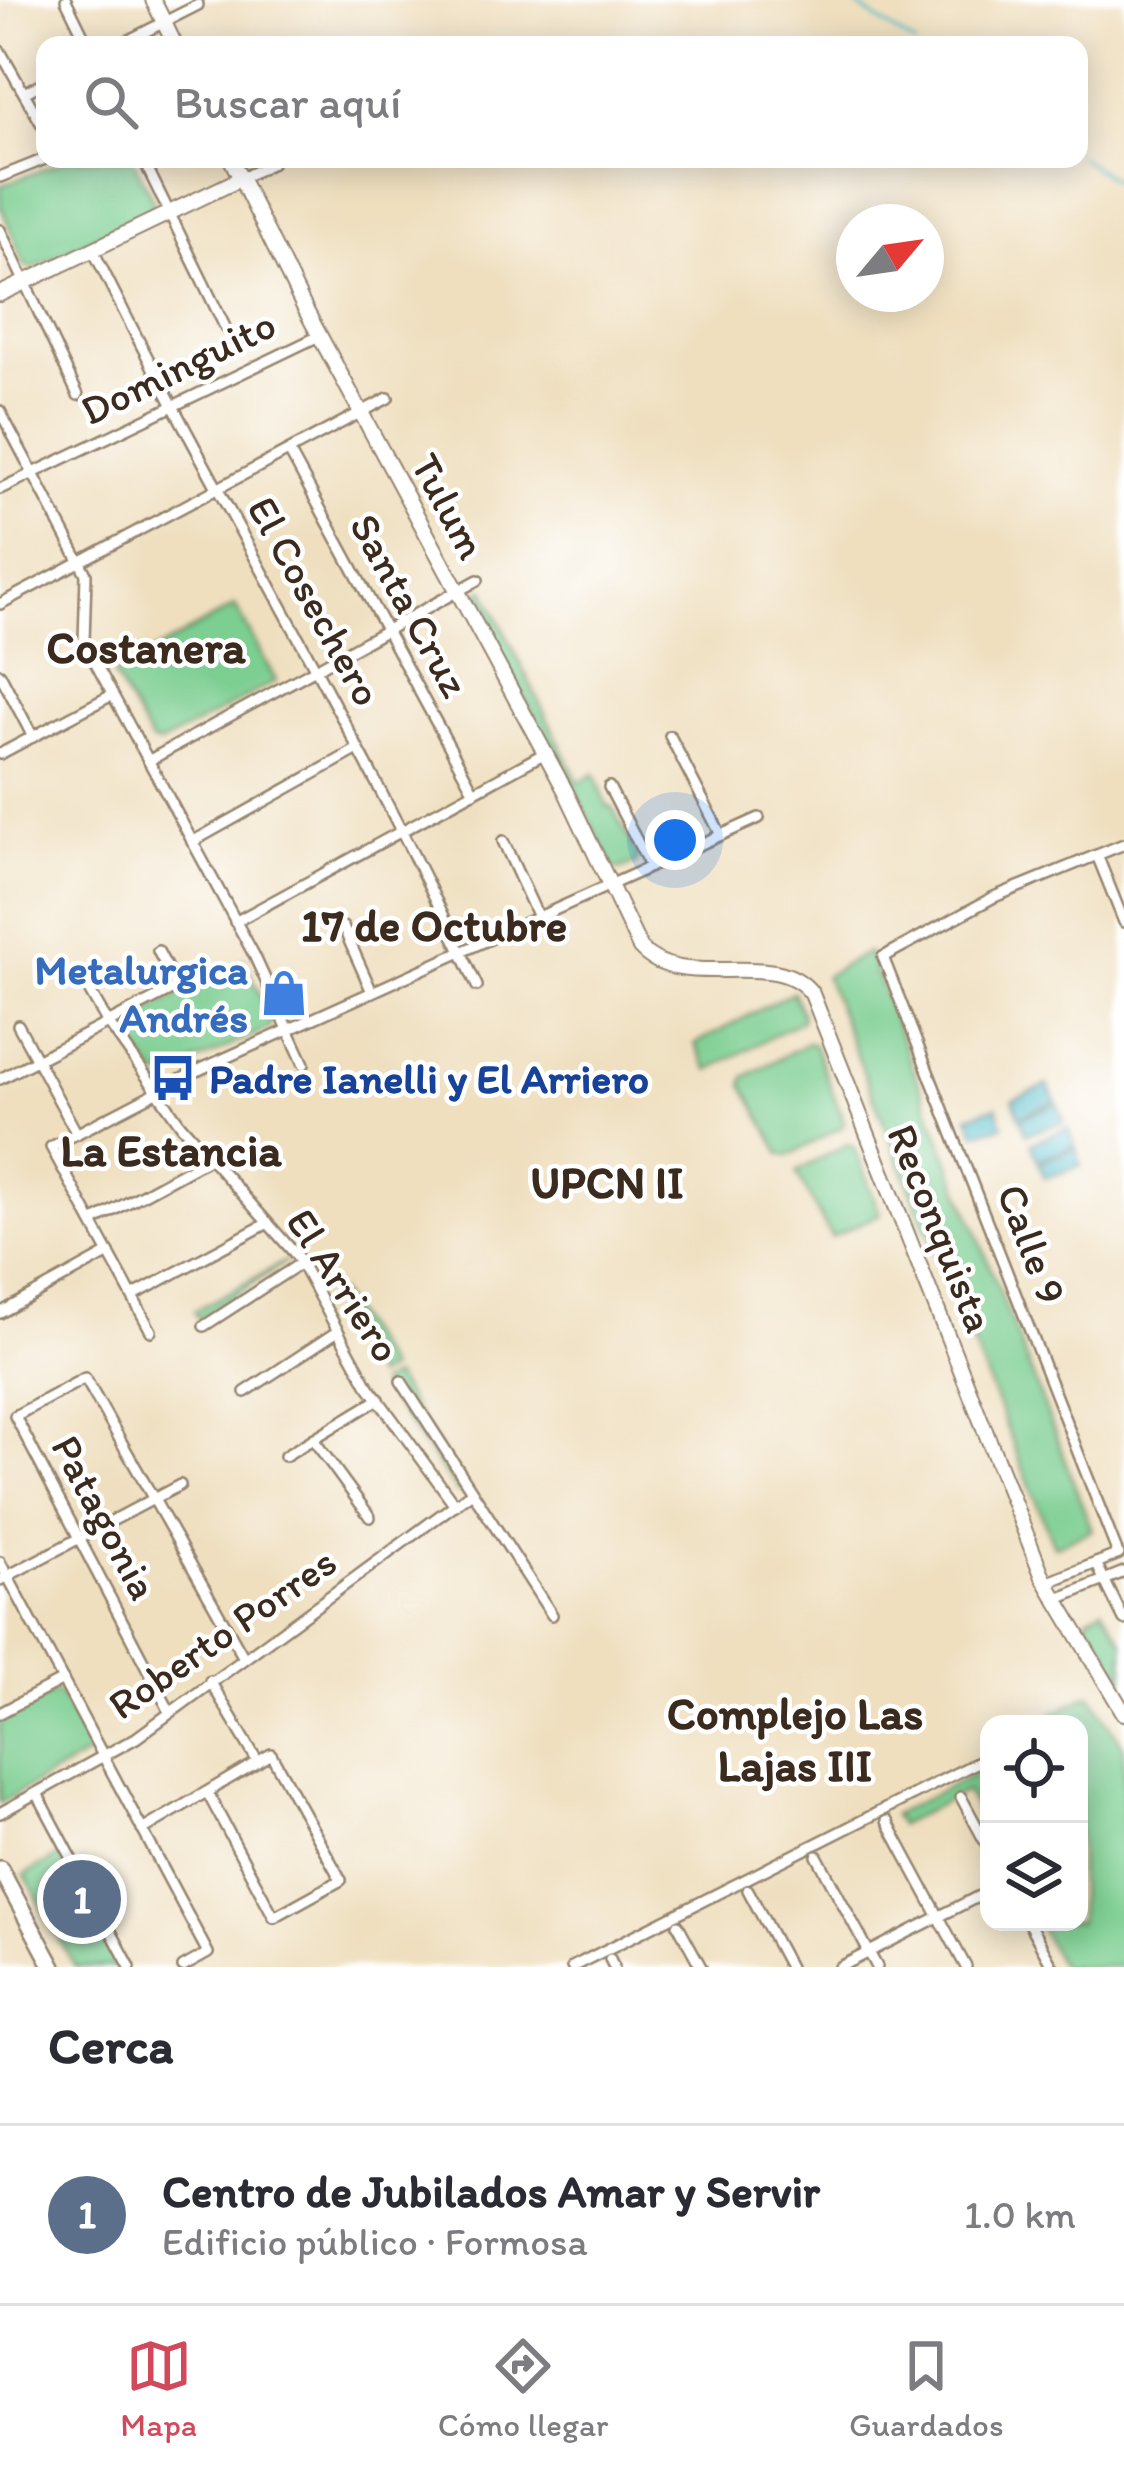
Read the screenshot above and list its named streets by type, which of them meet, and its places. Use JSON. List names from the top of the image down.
{
  "streets": {
    "street": [
      "Dominguito",
      "Tulum",
      "El Cosechero",
      "Santa Cruz",
      "Reconquista",
      "Calle 9",
      "El Arriero",
      "Patagonia",
      "Roberto Porres"
    ]
  },
  "crossings": [
    ["Dominguito", "Tulum"],
    ["Dominguito", "El Cosechero"],
    ["Tulum", "Reconquista"],
    ["El Arriero", "Roberto Porres"],
    ["Patagonia", "Roberto Porres"]
  ],
  "districts": [
    "Costanera",
    "17 de Octubre",
    "La Estancia",
    "UPCN II",
    "Complejo Las Lajas III"
  ],
  "places": {
    "shop": ["Metalurgica Andrés"],
    "bus stop": ["Padre Ianelli y El Arriero"]
  },
  "north": "top right",
  "page": {
    "search": "Buscar aquí",
    "pins": "1",
    "heading": "Cerca",
    "list": [
      {
        "mark": "1",
        "name": "Centro de Jubilados Amar y Servir",
        "note": "Edificio público · Formosa",
        "value": "1.0 km"
      }
    ],
    "nav": ["Mapa", "Cómo llegar", "Guardados"]
  }
}
